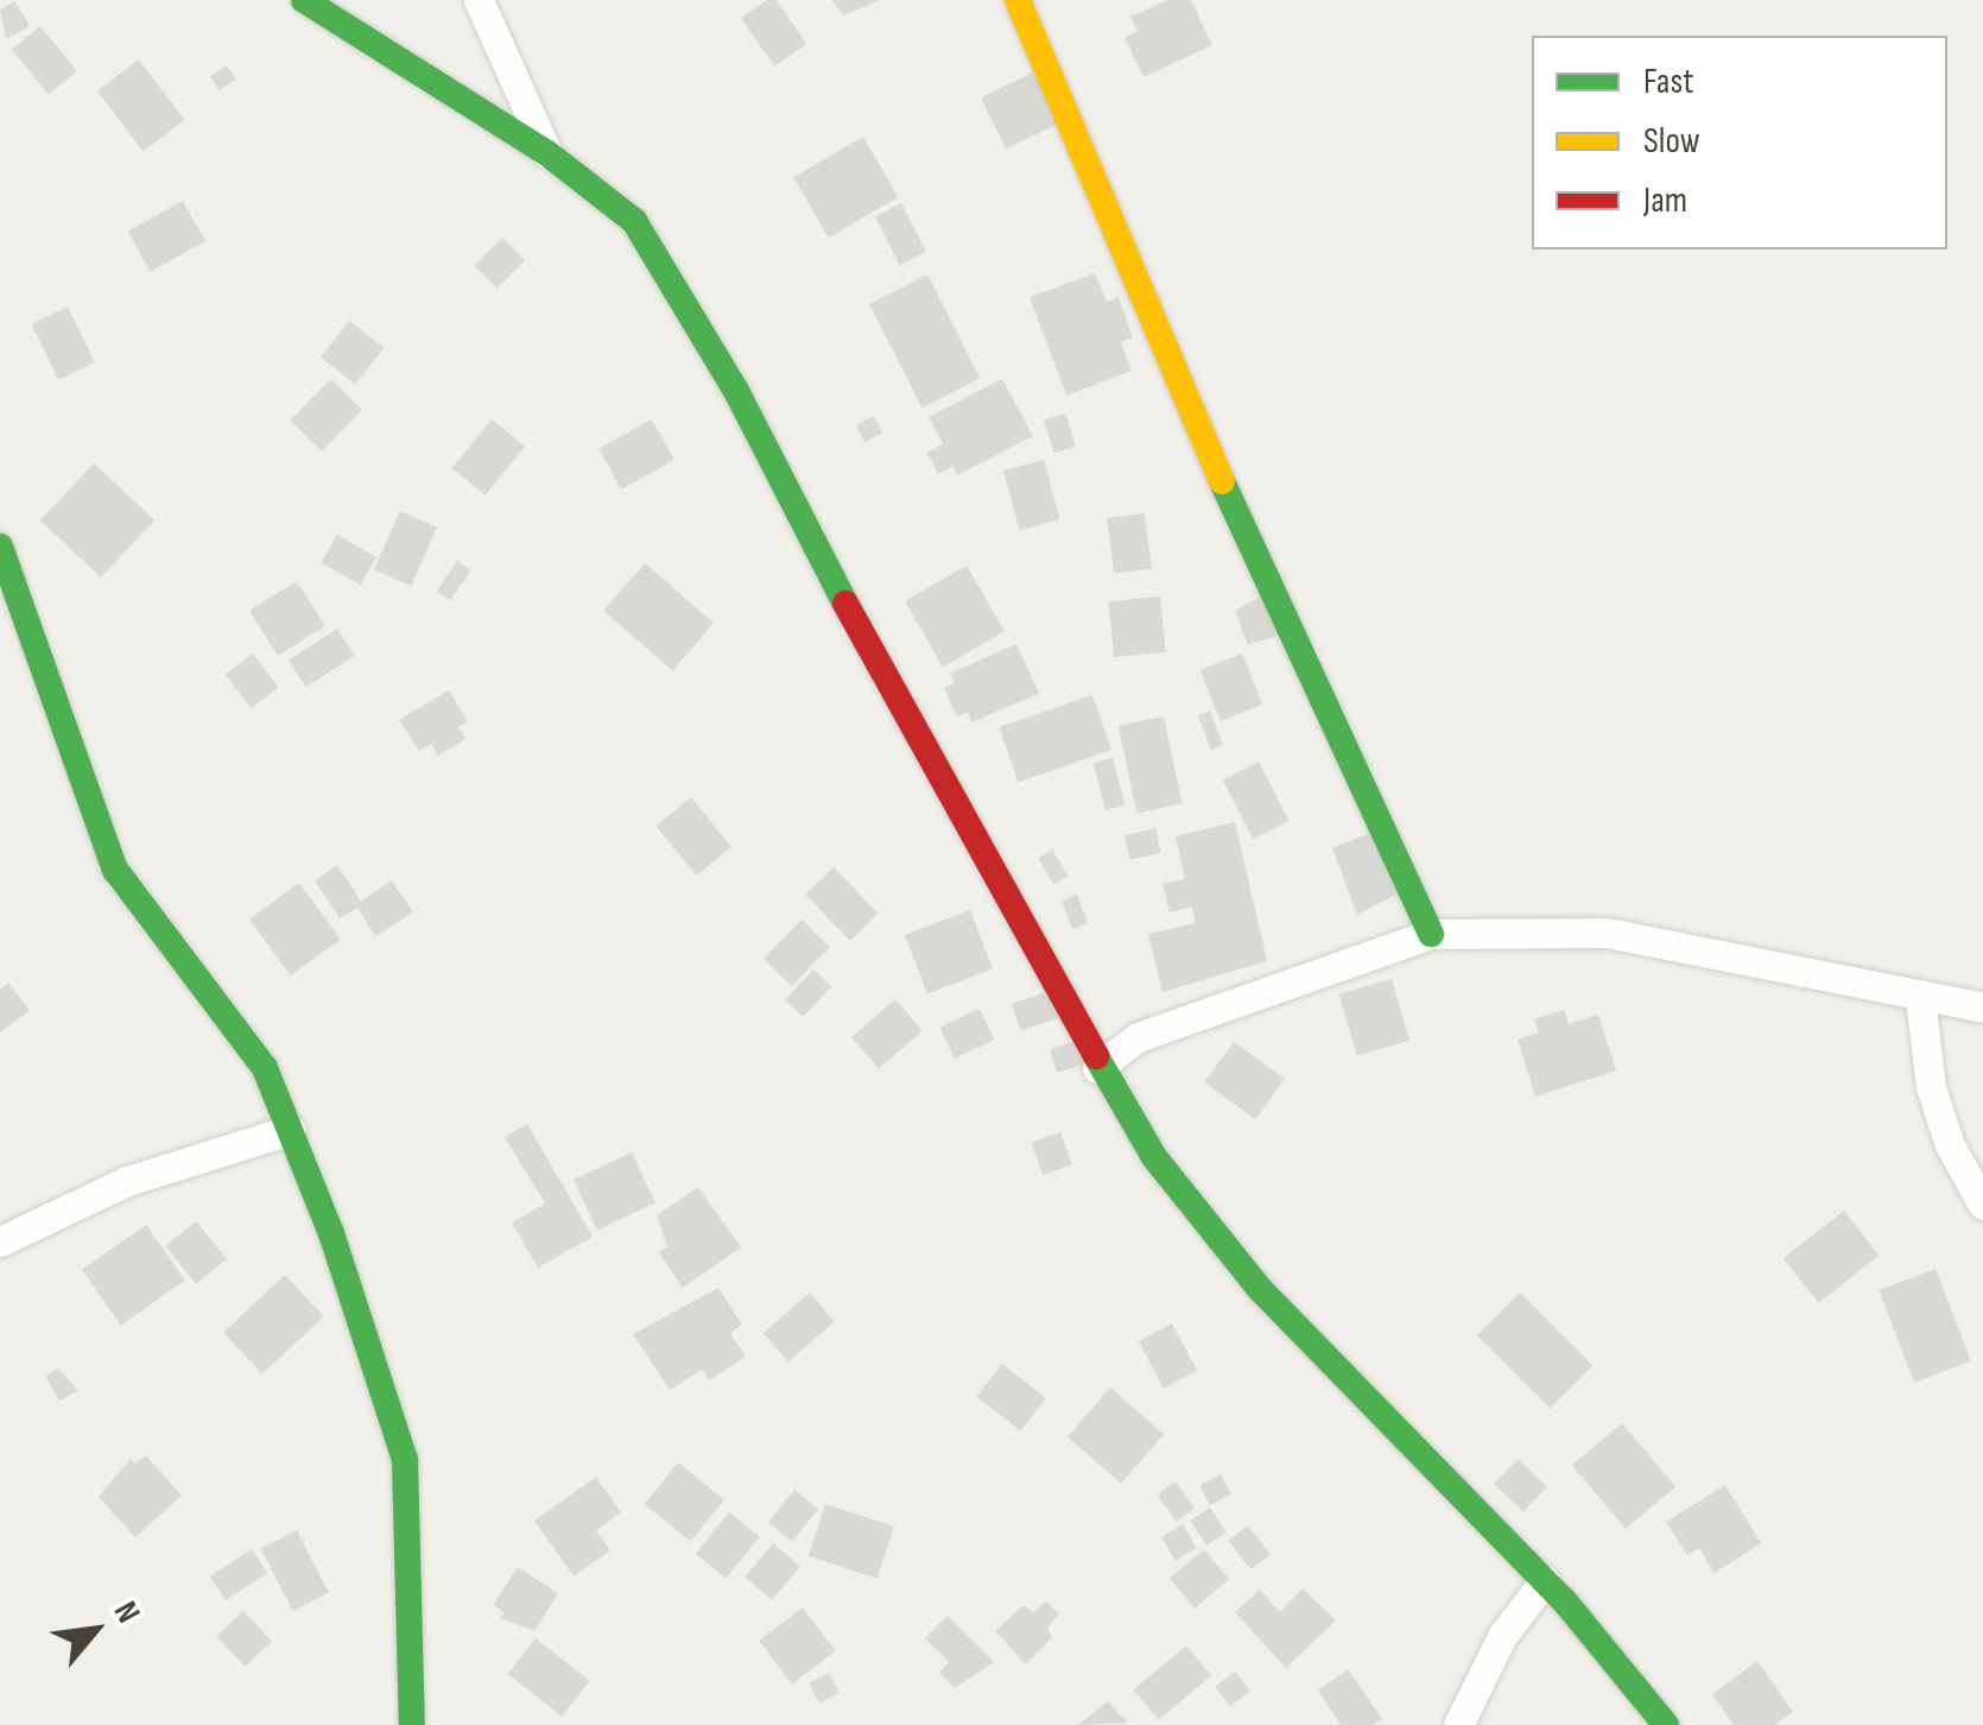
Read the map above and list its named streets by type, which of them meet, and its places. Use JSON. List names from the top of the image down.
{
  "legend": ["Fast", "Slow", "Jam"],
  "north": "top right"
}
